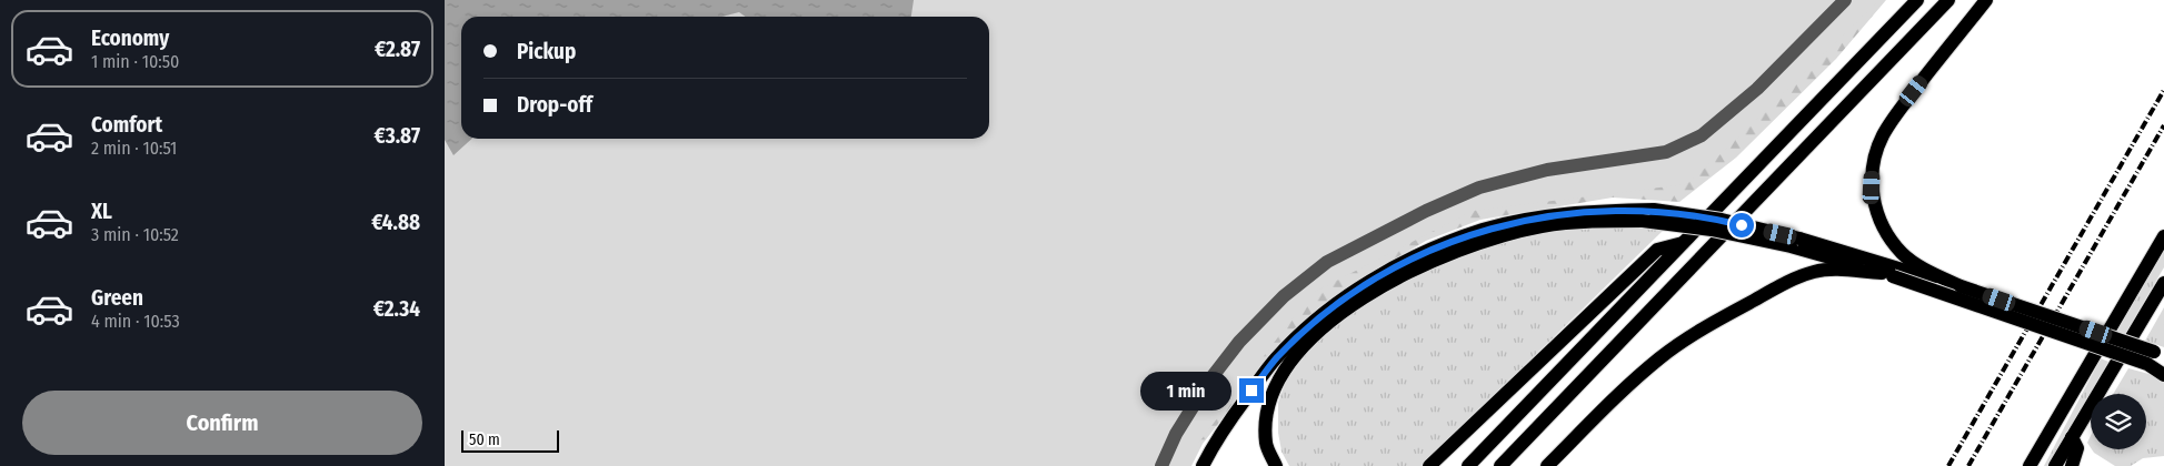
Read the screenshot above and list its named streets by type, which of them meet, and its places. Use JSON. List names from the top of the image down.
{
  "scale_bar": "50 m",
  "page": {
    "list": [
      {
        "name": "Economy",
        "note": "1 min · 10:50",
        "value": "€2.87"
      },
      {
        "name": "Comfort",
        "note": "2 min · 10:51",
        "value": "€3.87"
      },
      {
        "name": "XL",
        "note": "3 min · 10:52",
        "value": "€4.88"
      },
      {
        "name": "Green",
        "note": "4 min · 10:53",
        "value": "€2.34"
      }
    ],
    "banner": ["Pickup", "Drop-off"],
    "bubble": "1 min",
    "buttons": "Confirm",
    "scale": "50 m"
  }
}
